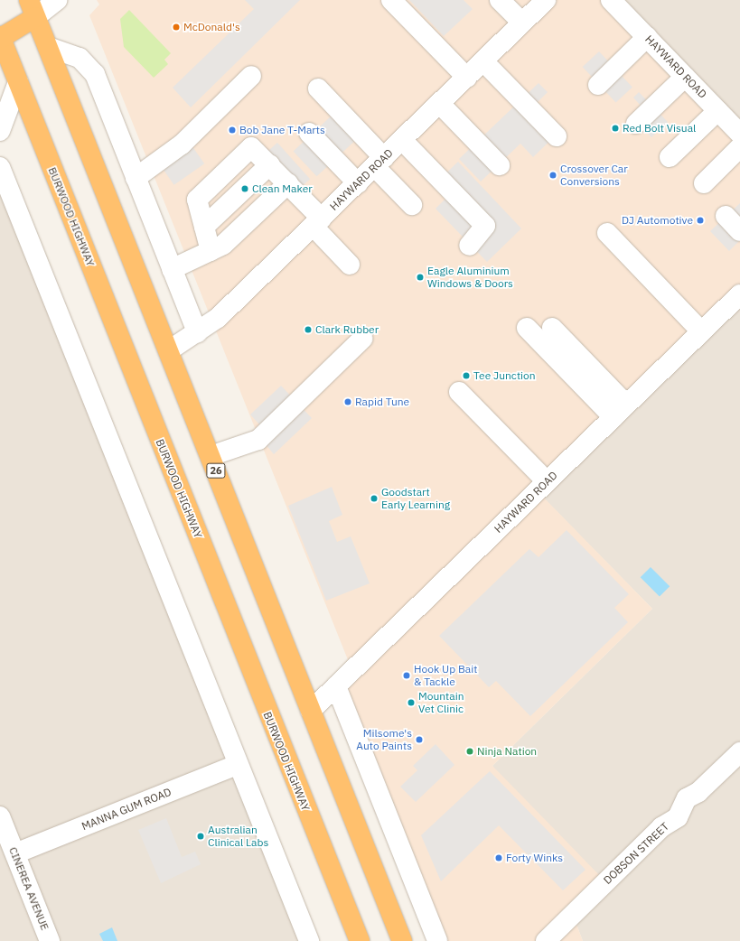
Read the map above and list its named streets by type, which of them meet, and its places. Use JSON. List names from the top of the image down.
{
  "streets": {
    "highway": ["BURWOOD HIGHWAY", "26"],
    "street": [
      "HAYWARD ROAD",
      "MANNA GUM ROAD",
      "DOBSON STREET",
      "CINEREA AVENUE"
    ]
  },
  "crossings": [
    ["HAYWARD ROAD", "26"],
    ["MANNA GUM ROAD", "CINEREA AVENUE"]
  ],
  "places": [
    "McDonald's",
    "Red Bolt Visual",
    "Bob Jane T-Marts",
    "Crossover Car Conversions",
    "Clean Maker",
    "DJ Automotive",
    "Eagle Aluminium Windows & Doors",
    "Clark Rubber",
    "Tee Junction",
    "Rapid Tune",
    "Goodstart Early Learning",
    "Hook Up Bait & Tackle",
    "Mountain Vet Clinic",
    "Milsome's Auto Paints",
    "Ninja Nation",
    "Australian Clinical Labs",
    "Forty Winks"
  ]
}
